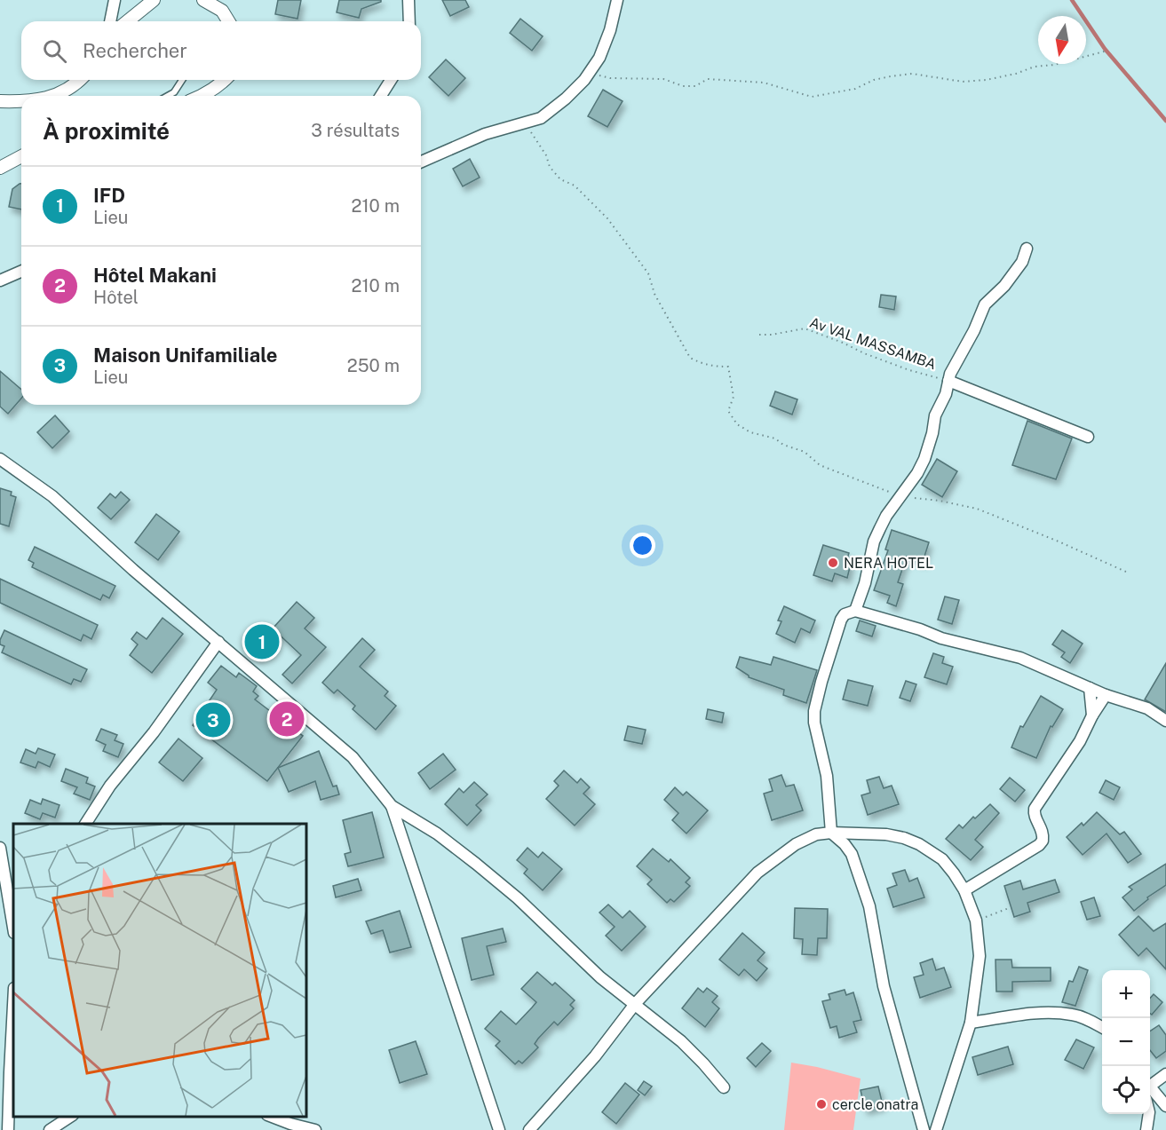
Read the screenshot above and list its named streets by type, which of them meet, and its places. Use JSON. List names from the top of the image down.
{
  "streets": {
    "path": ["Av VAL MASSAMBA"]
  },
  "places": ["NERA HOTEL", "cercle onatra"],
  "north": "bottom",
  "page": {
    "search": "Rechercher",
    "heading": ["À proximité", "3 résultats"],
    "list": [
      {
        "mark": "1",
        "name": "IFD",
        "note": "Lieu",
        "value": "210 m"
      },
      {
        "mark": "2",
        "name": "Hôtel Makani",
        "note": "Hôtel",
        "value": "210 m"
      },
      {
        "mark": "3",
        "name": "Maison Unifamiliale",
        "note": "Lieu",
        "value": "250 m"
      }
    ],
    "pins": ["1", "2", "3"],
    "map_buttons": ["+", "−"]
  }
}
